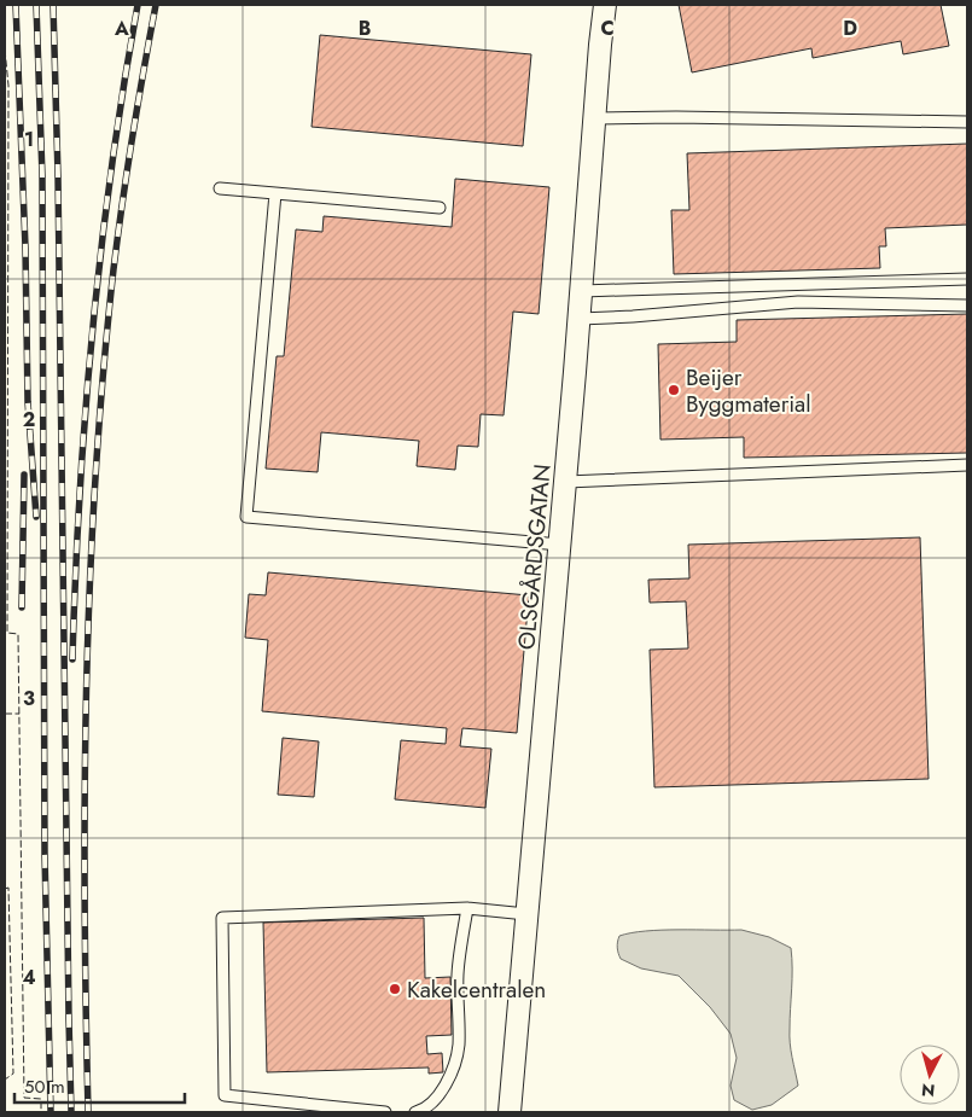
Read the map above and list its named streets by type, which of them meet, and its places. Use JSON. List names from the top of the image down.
{
  "streets": {
    "street": ["OLSGÅRDSGATAN"]
  },
  "places": ["Beijer Byggmaterial", "Kakelcentralen"],
  "scale_bar": "50 m",
  "north": "bottom",
  "grid": {
    "columns": [
      "A",
      "B",
      "C",
      "D"
    ],
    "rows": [
      "1",
      "2",
      "3",
      "4"
    ]
  }
}
